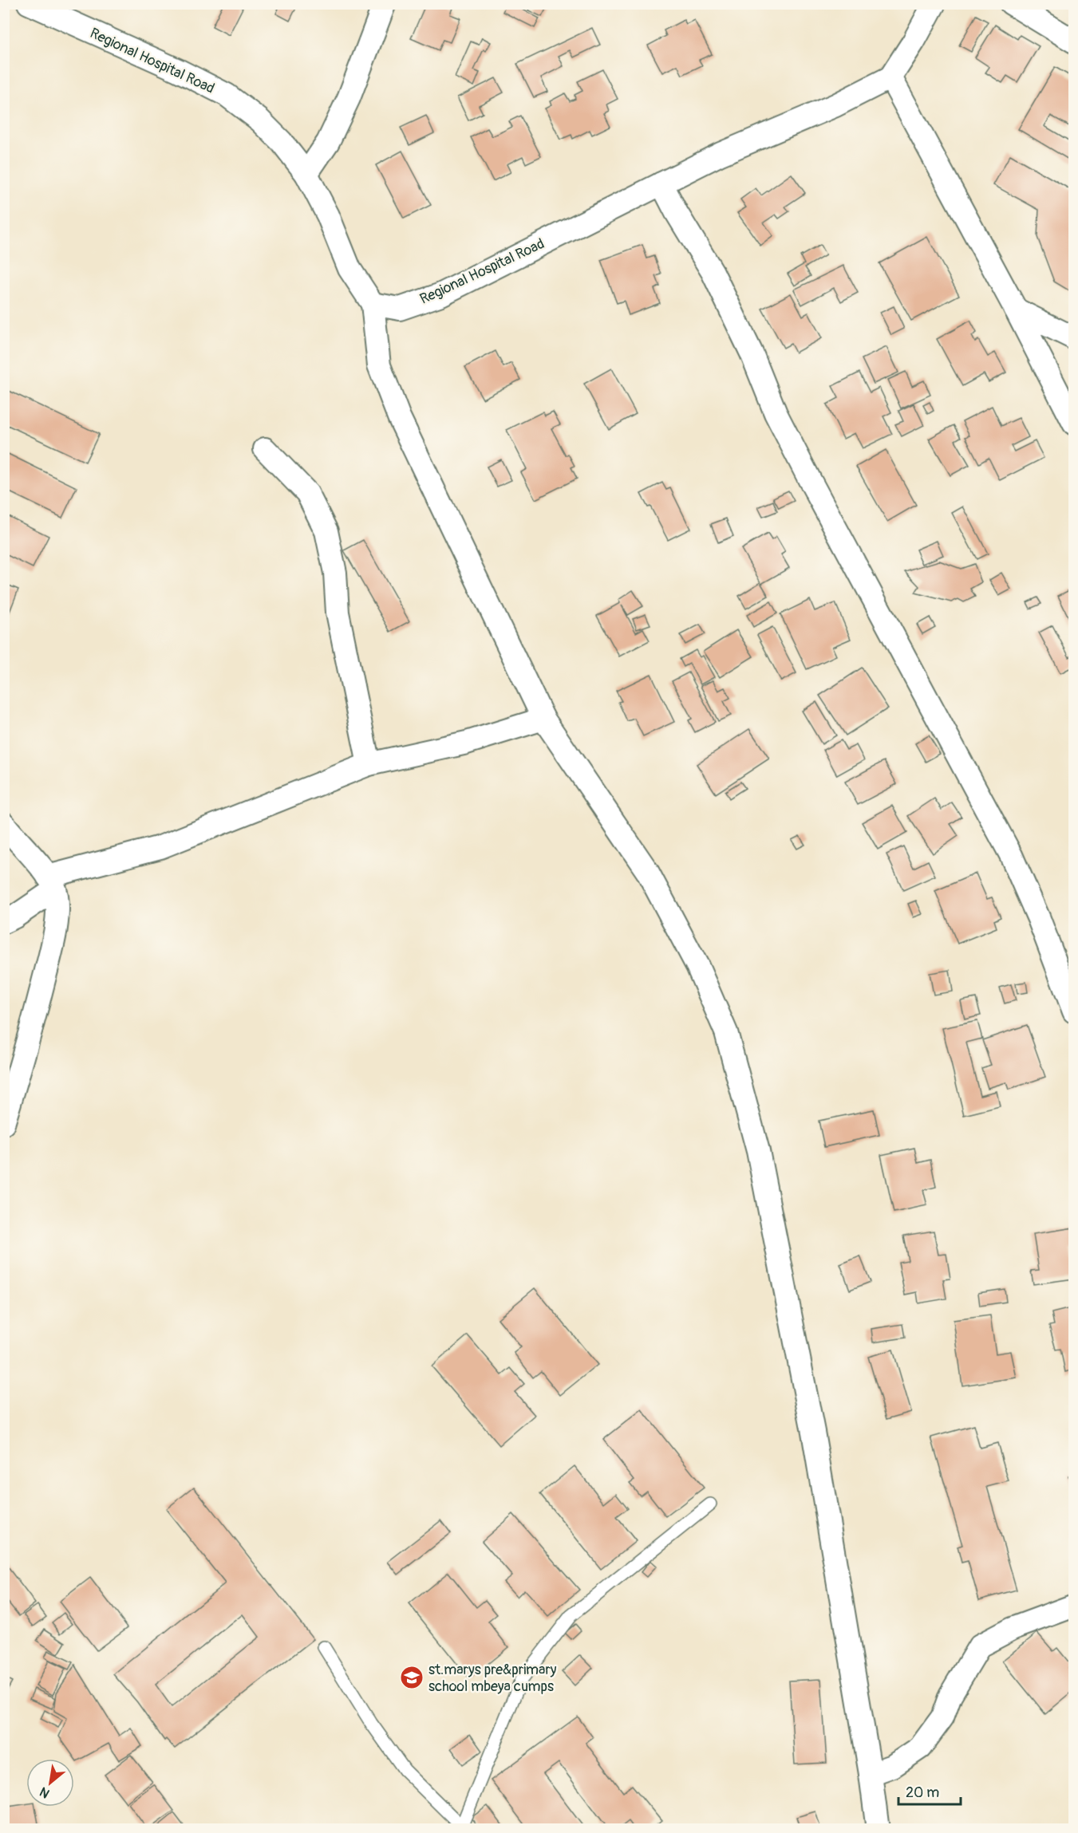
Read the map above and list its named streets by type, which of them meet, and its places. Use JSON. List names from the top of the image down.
{
  "streets": {
    "street": ["Regional Hospital Road"]
  },
  "places": {
    "school or university": ["st.marys pre&primary school mbeya cumps"]
  },
  "scale_bar": "20 m",
  "north": "bottom left"
}
